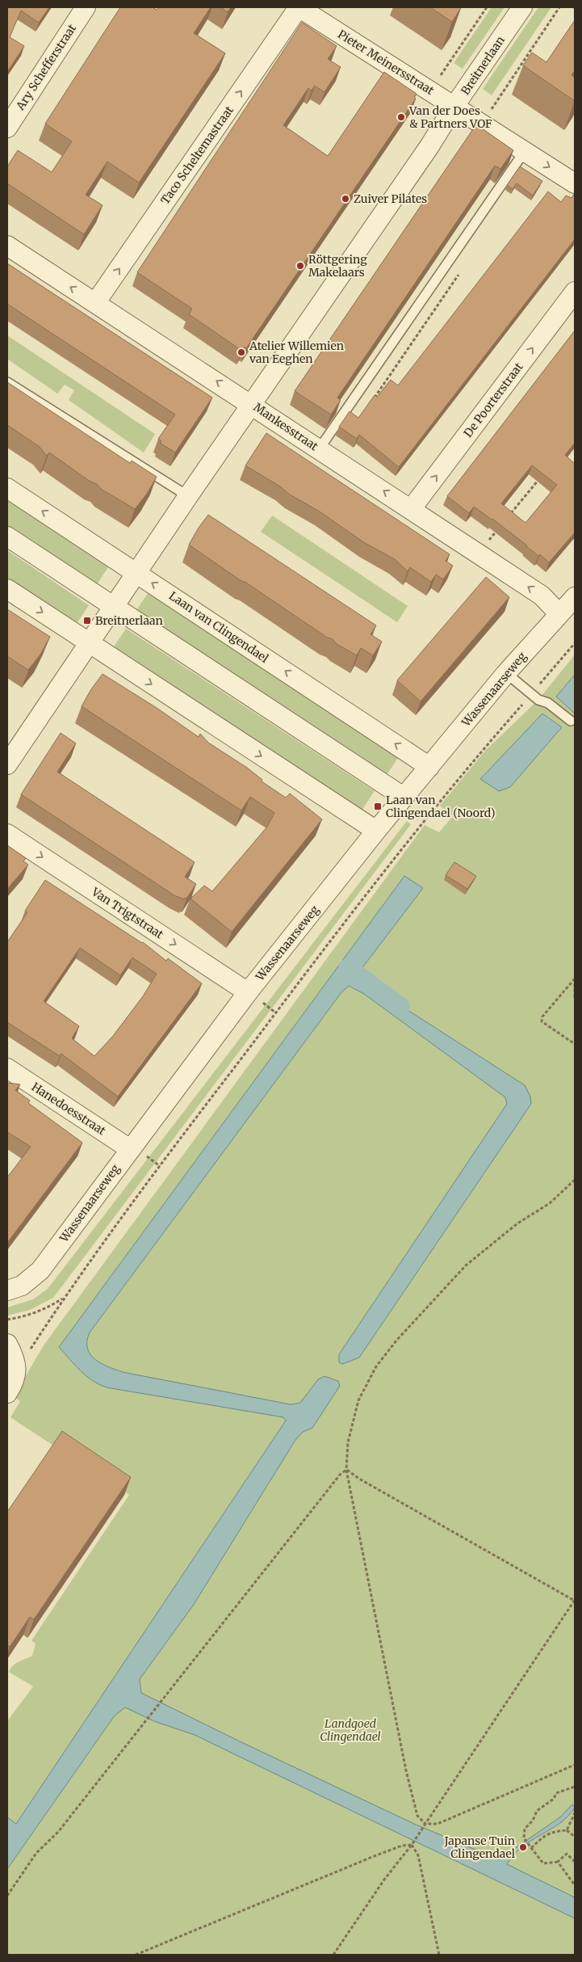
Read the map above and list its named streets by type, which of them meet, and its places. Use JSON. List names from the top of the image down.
{
  "streets": {
    "street": [
      "Pieter Meinersstraat",
      "Breitnerlaan",
      "Ary Schefferstraat",
      "Taco Scheltemastraat",
      "De Poorterstraat",
      "Mankesstraat",
      "Laan van Clingendael",
      "Wassenaarseweg",
      "Van Trigtstraat",
      "Hanedoesstraat"
    ]
  },
  "crossings": [
    ["Pieter Meinersstraat", "Breitnerlaan"],
    ["Pieter Meinersstraat", "Taco Scheltemastraat"],
    ["Breitnerlaan", "Mankesstraat"],
    ["Breitnerlaan", "Laan van Clingendael"],
    ["Taco Scheltemastraat", "Mankesstraat"],
    ["De Poorterstraat", "Mankesstraat"],
    ["Mankesstraat", "Wassenaarseweg"],
    ["Laan van Clingendael", "Wassenaarseweg"],
    ["Wassenaarseweg", "Van Trigtstraat"],
    ["Wassenaarseweg", "Hanedoesstraat"]
  ],
  "one_way": [
    "Taco Scheltemastraat",
    "De Poorterstraat",
    "Mankesstraat",
    "Van Trigtstraat"
  ],
  "parks": ["Landgoed Clingendael"],
  "places": {
    "other": [
      "Van der Does & Partners VOF",
      "Zuiver Pilates",
      "Röttgering Makelaars",
      "Atelier Willemien van Eeghen",
      "Japanse Tuin Clingendael"
    ],
    "transit": ["Breitnerlaan", "Laan van Clingendael (Noord)"]
  }
}
